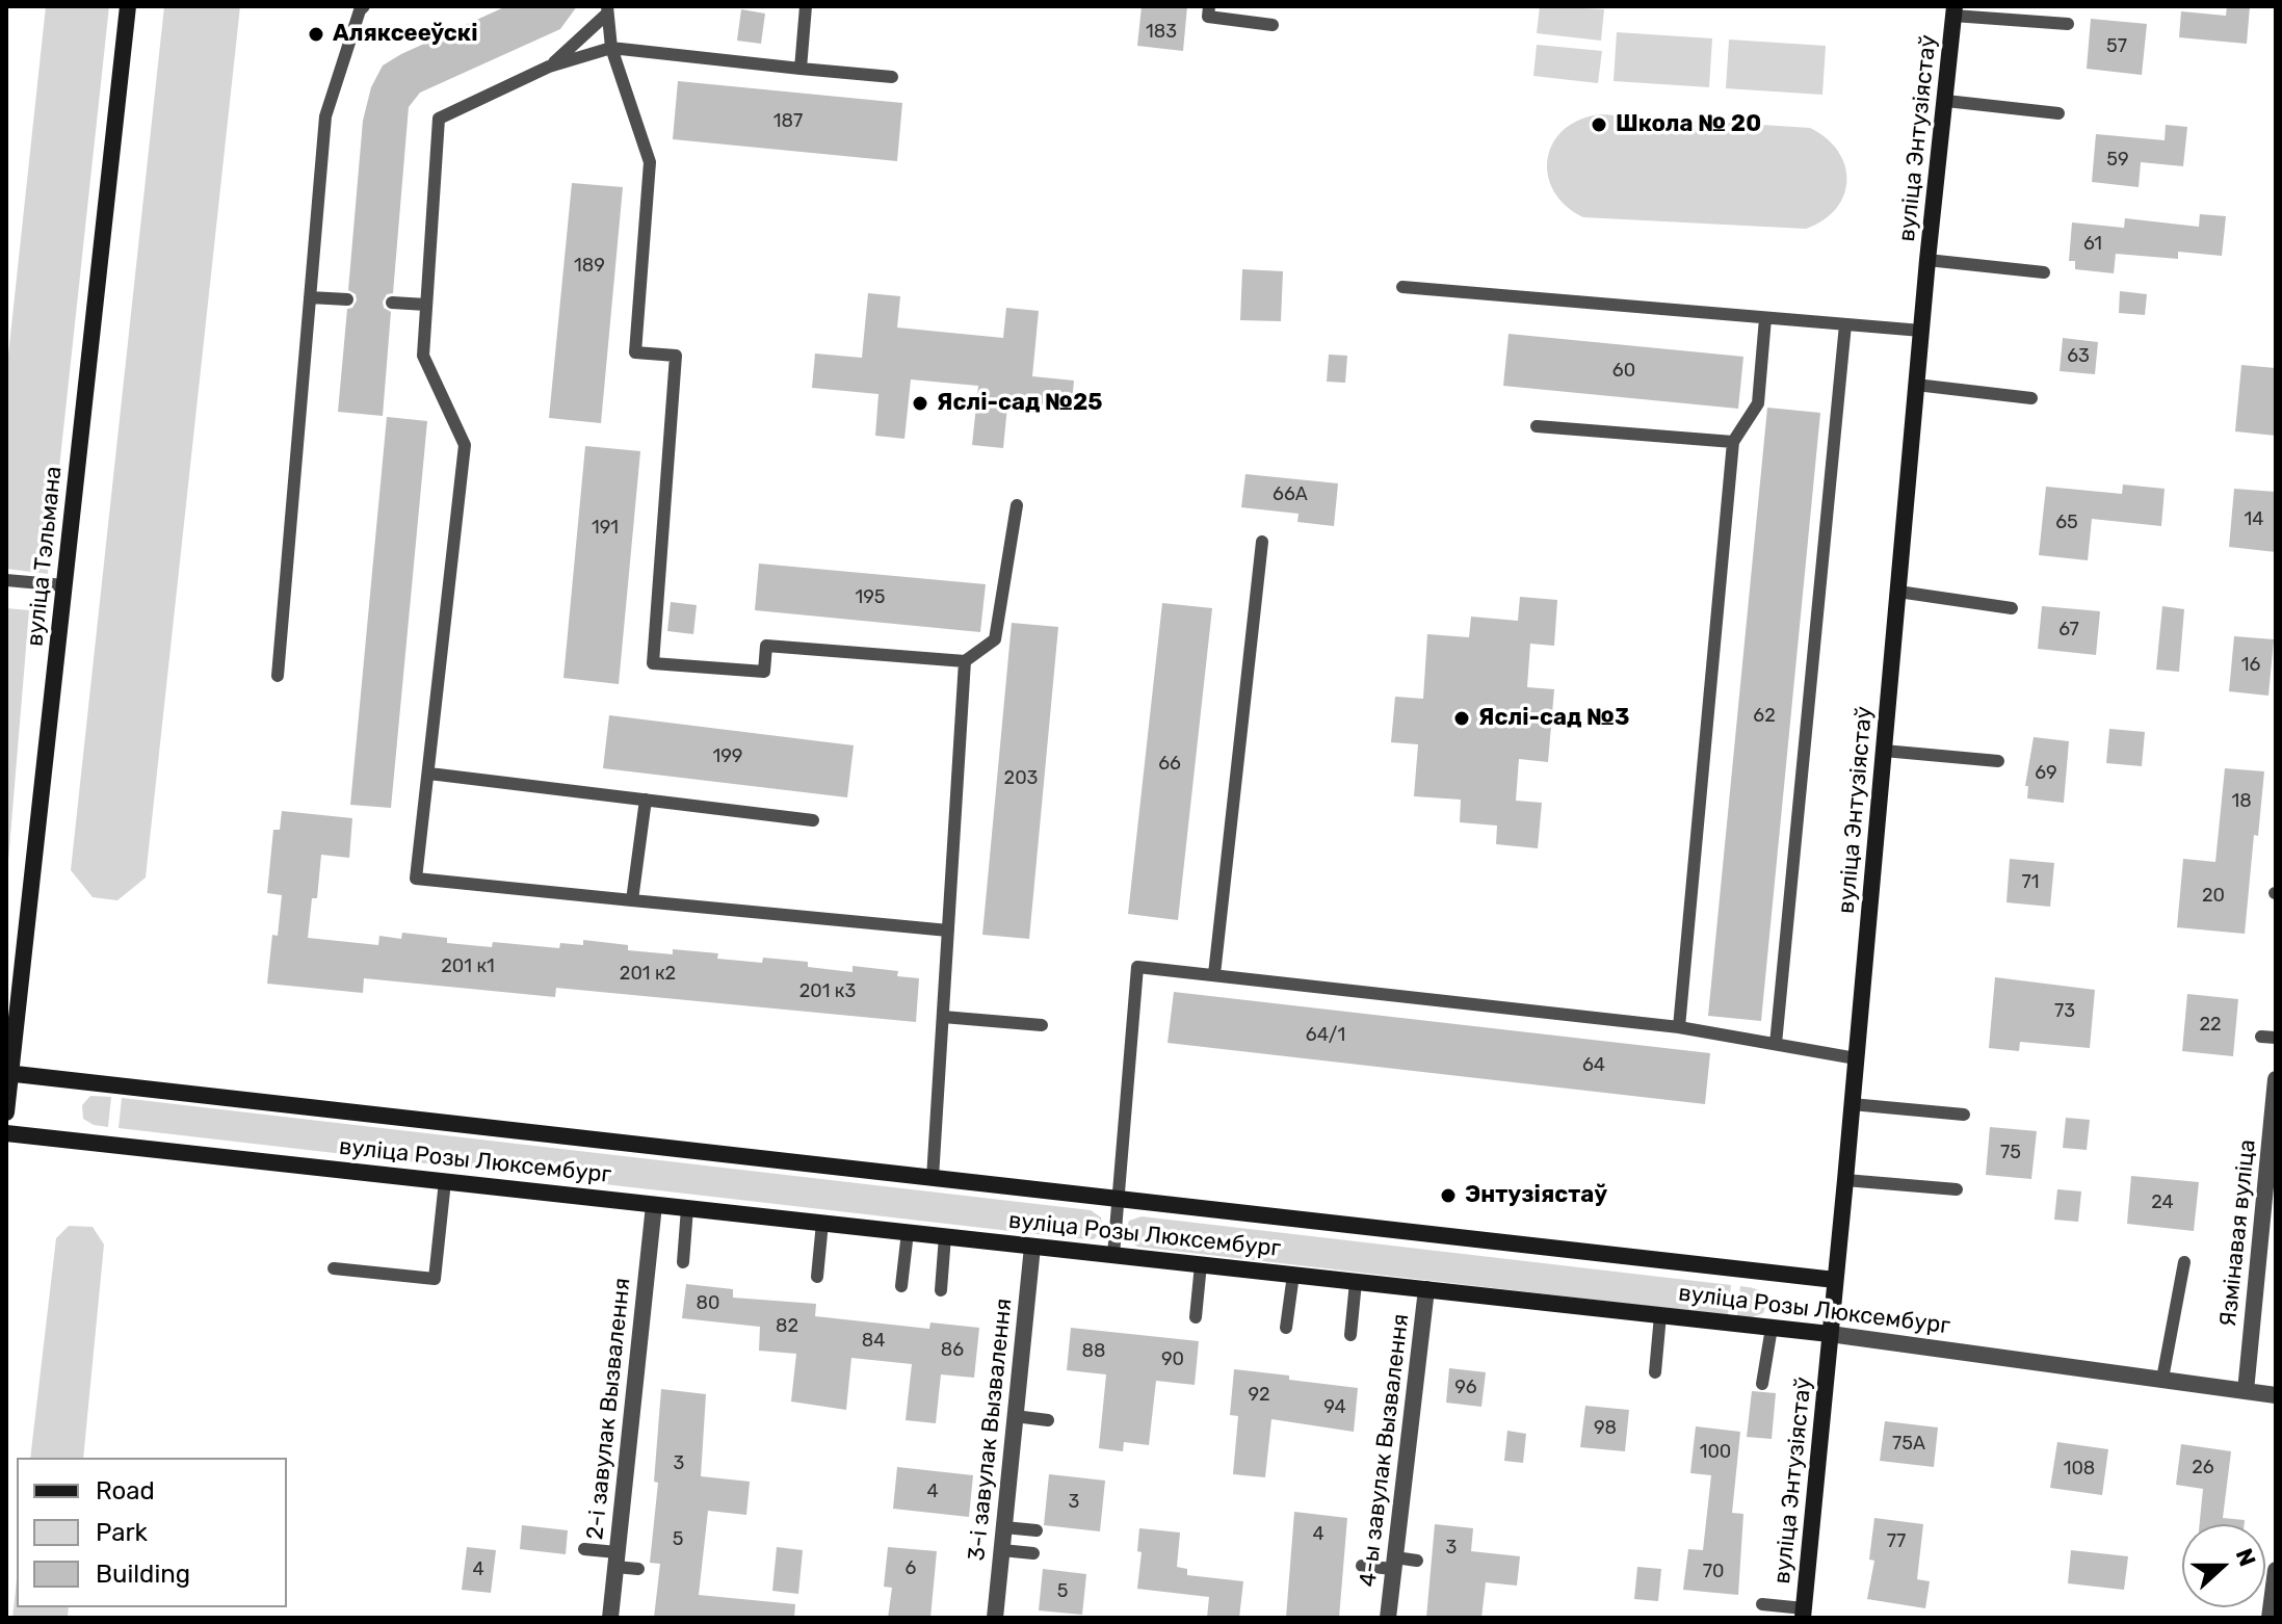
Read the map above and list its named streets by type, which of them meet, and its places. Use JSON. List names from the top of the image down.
{
  "streets": {
    "main road": ["вуліца Энтузіястаў", "вуліца Тэльмана", "вуліца Розы Люксембург"],
    "street": [
      "Язмінавая вуліца",
      "2-і завулак Вызвалення",
      "3-і завулак Вызвалення",
      "4-ы завулак Вызвалення"
    ]
  },
  "crossings": [
    ["вуліца Энтузіястаў", "вуліца Розы Люксембург"],
    ["вуліца Тэльмана", "вуліца Розы Люксембург"],
    ["вуліца Розы Люксембург", "Язмінавая вуліца"],
    ["вуліца Розы Люксембург", "2-і завулак Вызвалення"],
    ["вуліца Розы Люксембург", "3-і завулак Вызвалення"],
    ["вуліца Розы Люксембург", "4-ы завулак Вызвалення"]
  ],
  "places": [
    "Аляксееўскі",
    "Школа № 20",
    "Яслі-сад №25",
    "Яслі-сад №3",
    "Энтузіястаў"
  ],
  "house_numbers": [
    "183",
    "57",
    "187",
    "59",
    "61",
    "189",
    "63",
    "60",
    "66А",
    "14",
    "65",
    "191",
    "195",
    "67",
    "16",
    "62",
    "199",
    "66",
    "69",
    "203",
    "18",
    "71",
    "20",
    "201 к1",
    "201 к2",
    "201 к3",
    "73",
    "22",
    "64/1",
    "64",
    "75",
    "24",
    "80",
    "82",
    "84",
    "86",
    "88",
    "90",
    "96",
    "92",
    "94",
    "98",
    "75А",
    "100",
    "3",
    "26",
    "108",
    "4",
    "3",
    "4",
    "5",
    "77",
    "3",
    "6",
    "4",
    "70",
    "5"
  ],
  "legend": ["Road", "Park", "Building"],
  "north": "right"
}
